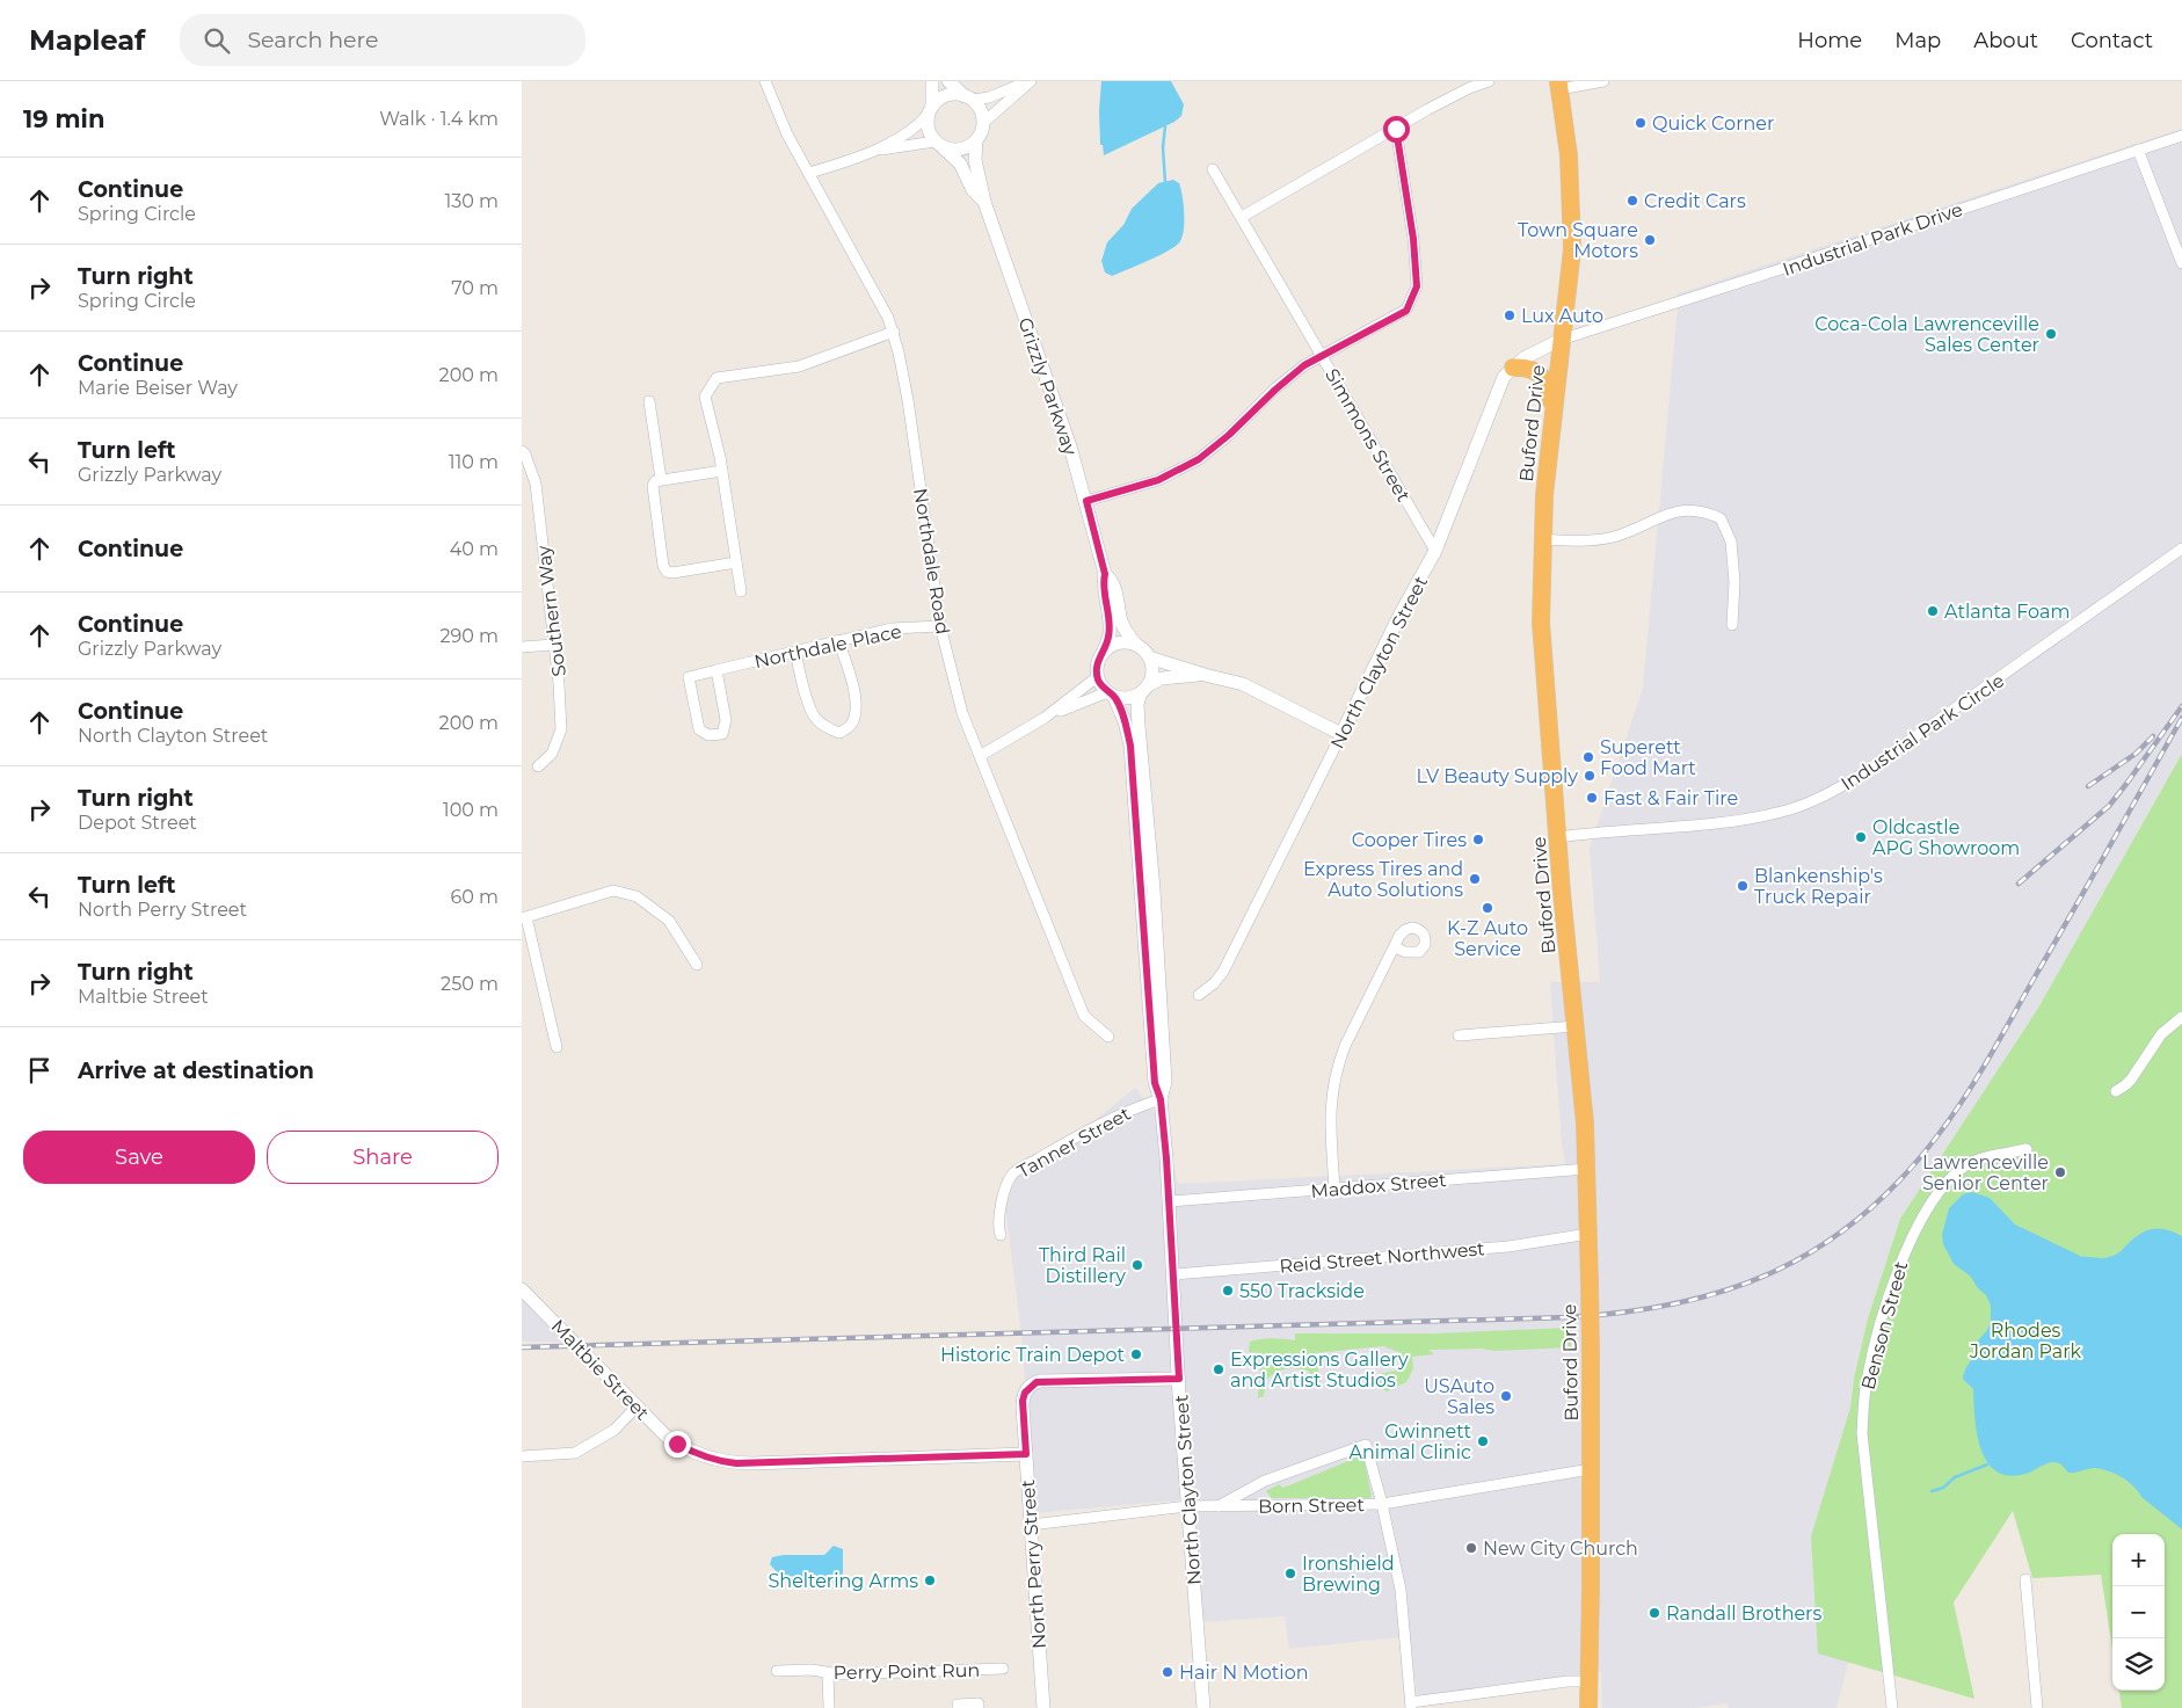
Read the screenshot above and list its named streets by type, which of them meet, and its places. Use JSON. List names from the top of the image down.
{
  "streets": {
    "highway": ["Buford Drive"],
    "street": [
      "Industrial Park Drive",
      "Grizzly Parkway",
      "Simmons Street",
      "Northdale Road",
      "Southern Way",
      "Northdale Place",
      "North Clayton Street",
      "Industrial Park Circle",
      "Tanner Street",
      "Maddox Street",
      "Reid Street Northwest",
      "Benson Street",
      "Maltbie Street",
      "Born Street",
      "North Perry Street",
      "Perry Point Run"
    ]
  },
  "crossings": [
    ["Industrial Park Drive", "Buford Drive"],
    ["Industrial Park Drive", "North Clayton Street"],
    ["Buford Drive", "North Clayton Street"],
    ["Buford Drive", "Industrial Park Circle"],
    ["Buford Drive", "Maddox Street"],
    ["Buford Drive", "Reid Street Northwest"],
    ["Buford Drive", "Born Street"],
    ["Simmons Street", "North Clayton Street"],
    ["Northdale Road", "Northdale Place"],
    ["North Clayton Street", "Tanner Street"],
    ["North Clayton Street", "Maddox Street"],
    ["North Clayton Street", "Reid Street Northwest"],
    ["North Clayton Street", "Born Street"],
    ["North Clayton Street", "North Perry Street"],
    ["Maltbie Street", "North Perry Street"],
    ["Born Street", "North Perry Street"]
  ],
  "parks": ["Rhodes Jordan Park"],
  "places": [
    "Quick Corner",
    "Credit Cars",
    "Town Square Motors",
    "Lux Auto",
    "Coca-Cola Lawrenceville Sales Center",
    "Atlanta Foam",
    "Superett Food Mart",
    "LV Beauty Supply",
    "Fast & Fair Tire",
    "Oldcastle APG Showroom",
    "Cooper Tires",
    "Express Tires and Auto Solutions",
    "Blankenship's Truck Repair",
    "K-Z Auto Service",
    "Lawrenceville Senior Center",
    "Third Rail Distillery",
    "550 Trackside",
    "Historic Train Depot",
    "Expressions Gallery and Artist Studios",
    "USAuto Sales",
    "Gwinnett Animal Clinic",
    "New City Church",
    "Ironshield Brewing",
    "Sheltering Arms",
    "Randall Brothers",
    "Hair N Motion"
  ],
  "page": {
    "header": "Mapleaf",
    "search": "Search here",
    "nav": [
      "Home",
      "Map",
      "About",
      "Contact"
    ],
    "heading": ["19 min", "Walk · 1.4 km"],
    "list": [
      ["Continue", "Spring Circle", "130 m"],
      ["Turn right", "Spring Circle", "70 m"],
      ["Continue", "Marie Beiser Way", "200 m"],
      ["Turn left", "Grizzly Parkway", "110 m"],
      ["Continue", "40 m"],
      ["Continue", "Grizzly Parkway", "290 m"],
      ["Continue", "North Clayton Street", "200 m"],
      ["Turn right", "Depot Street", "100 m"],
      ["Turn left", "North Perry Street", "60 m"],
      ["Turn right", "Maltbie Street", "250 m"],
      "Arrive at destination"
    ],
    "buttons": ["Save", "Share"],
    "map_buttons": ["+", "−"]
  }
}
